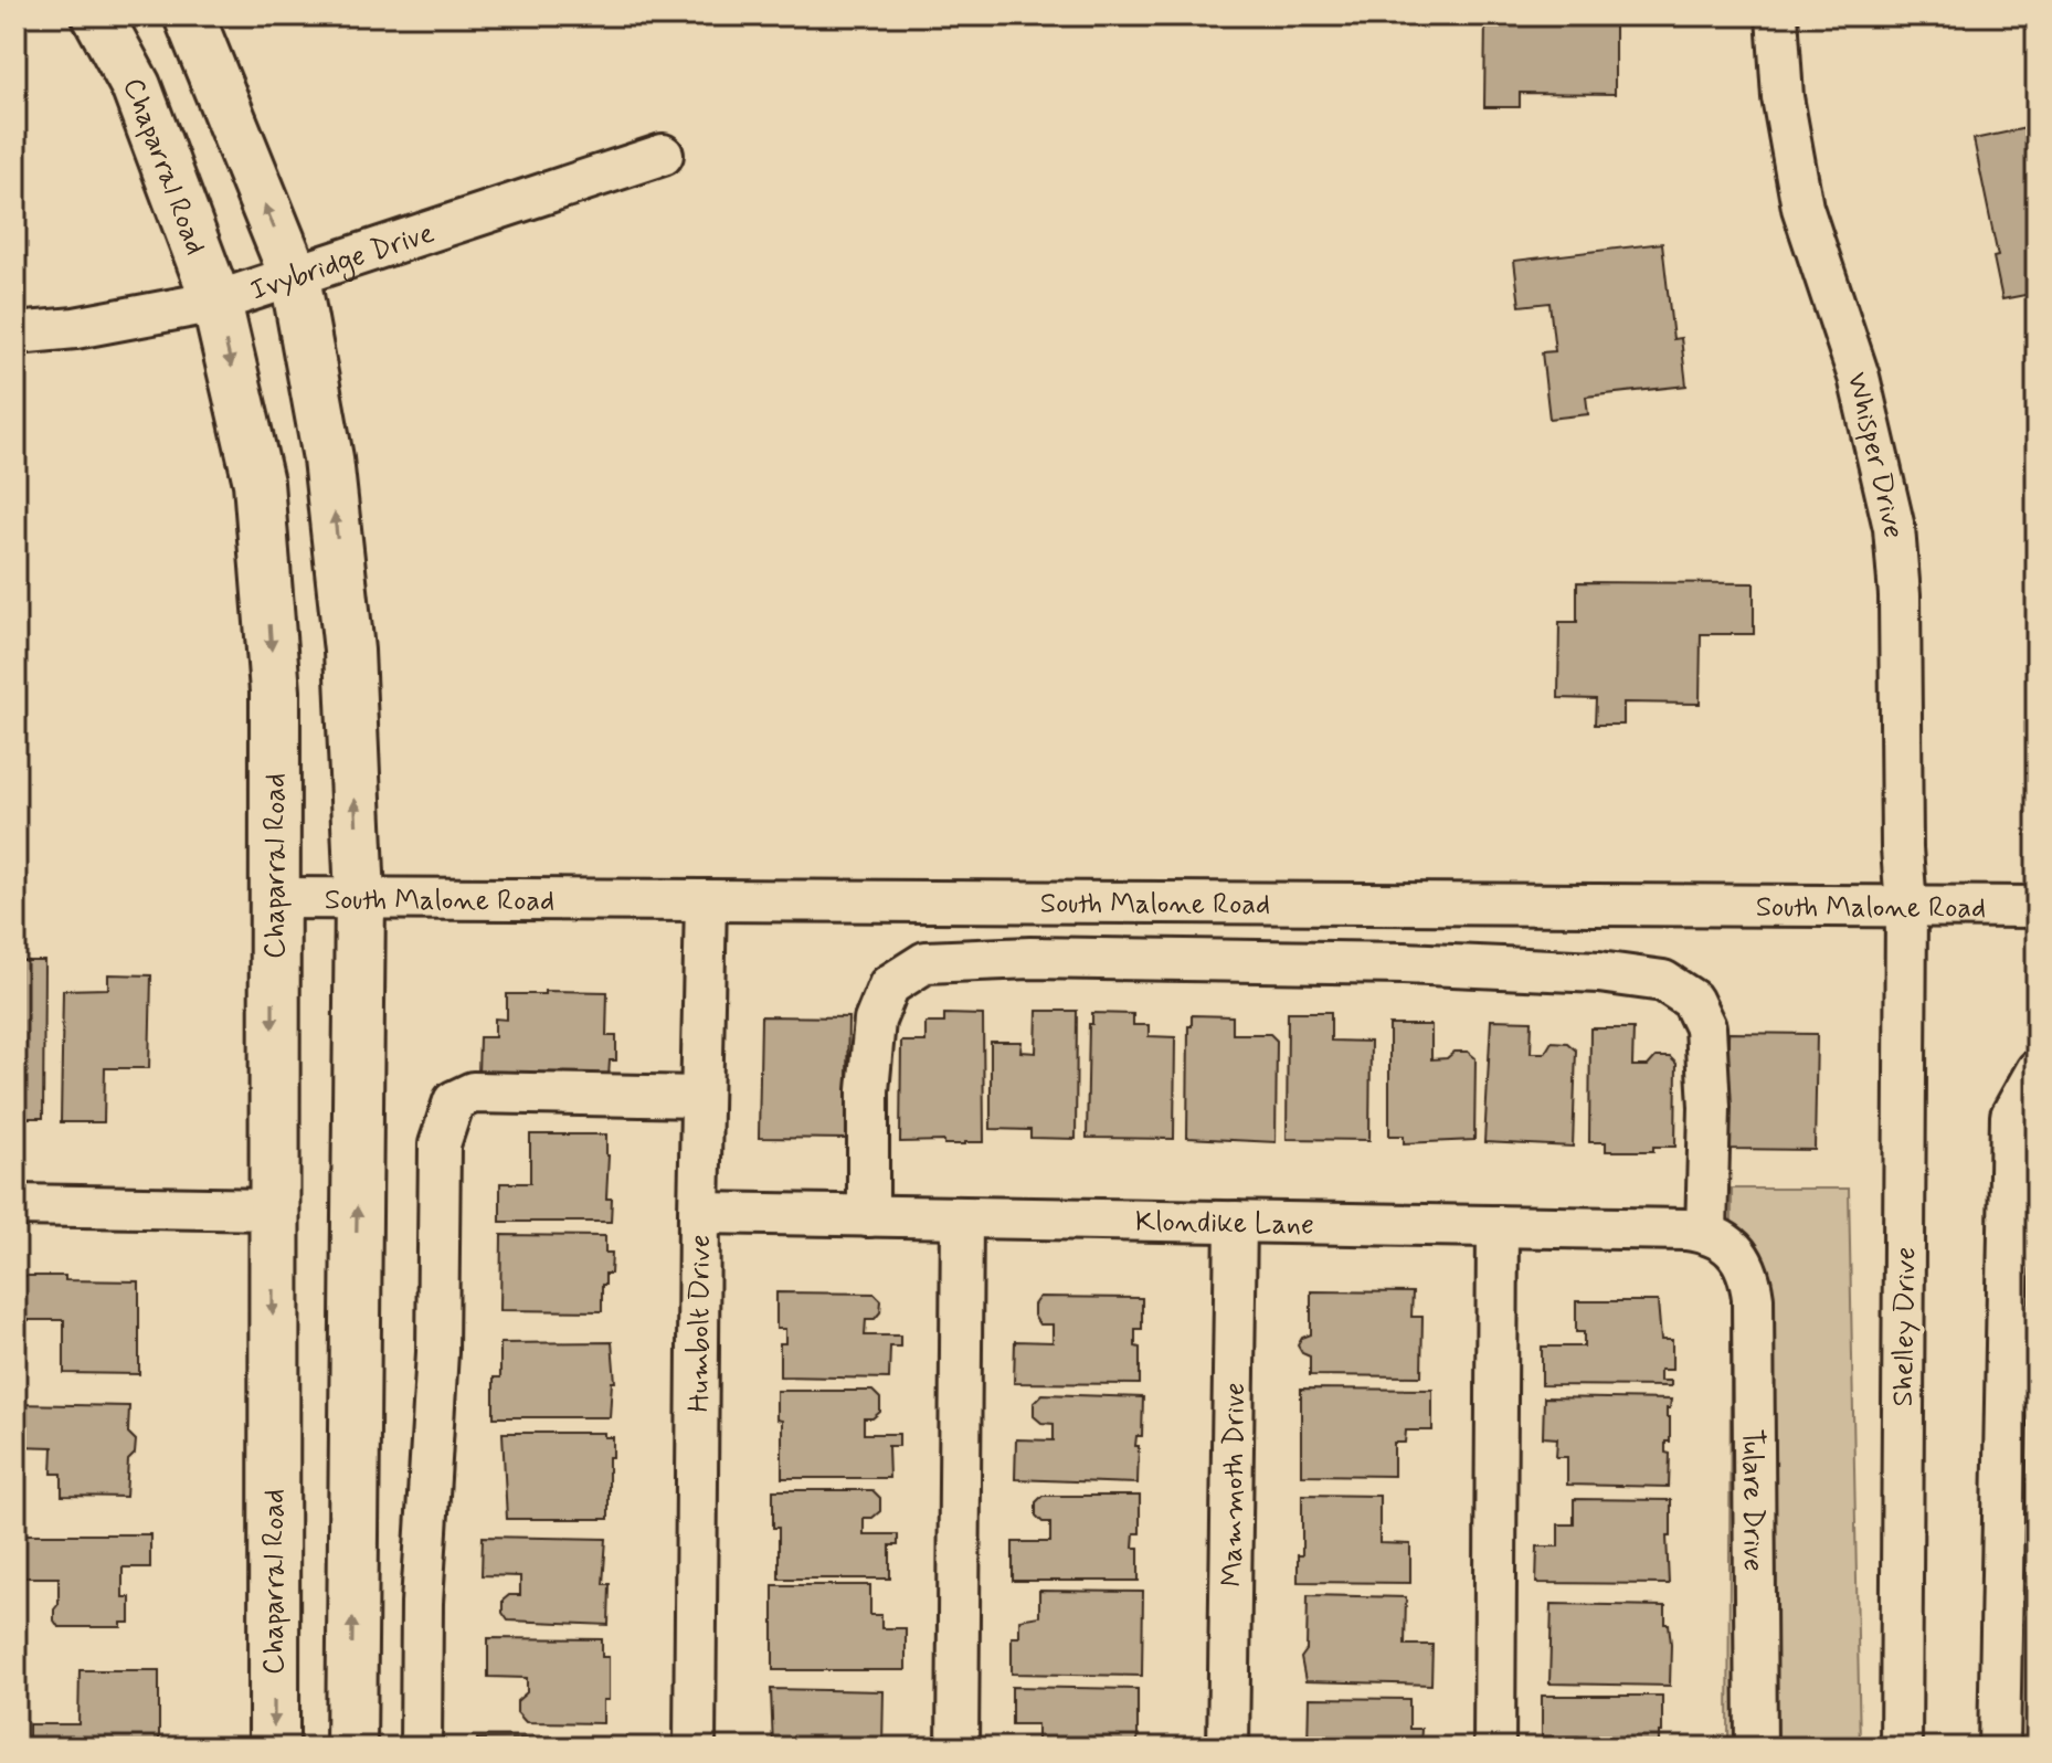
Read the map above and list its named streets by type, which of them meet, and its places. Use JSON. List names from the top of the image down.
{
  "streets": {
    "main road": ["Chaparral Road"],
    "street": [
      "Ivybridge Drive",
      "Whisper Drive",
      "South Malone Road",
      "Klondike Lane",
      "Humbolt Drive",
      "Shelley Drive",
      "Mammoth Drive",
      "Tulare Drive"
    ]
  },
  "crossings": [
    ["Chaparral Road", "Ivybridge Drive"],
    ["Chaparral Road", "South Malone Road"],
    ["Whisper Drive", "South Malone Road"],
    ["Whisper Drive", "Shelley Drive"],
    ["South Malone Road", "Humbolt Drive"],
    ["South Malone Road", "Shelley Drive"],
    ["Klondike Lane", "Humbolt Drive"],
    ["Klondike Lane", "Mammoth Drive"],
    ["Klondike Lane", "Tulare Drive"]
  ]
}
